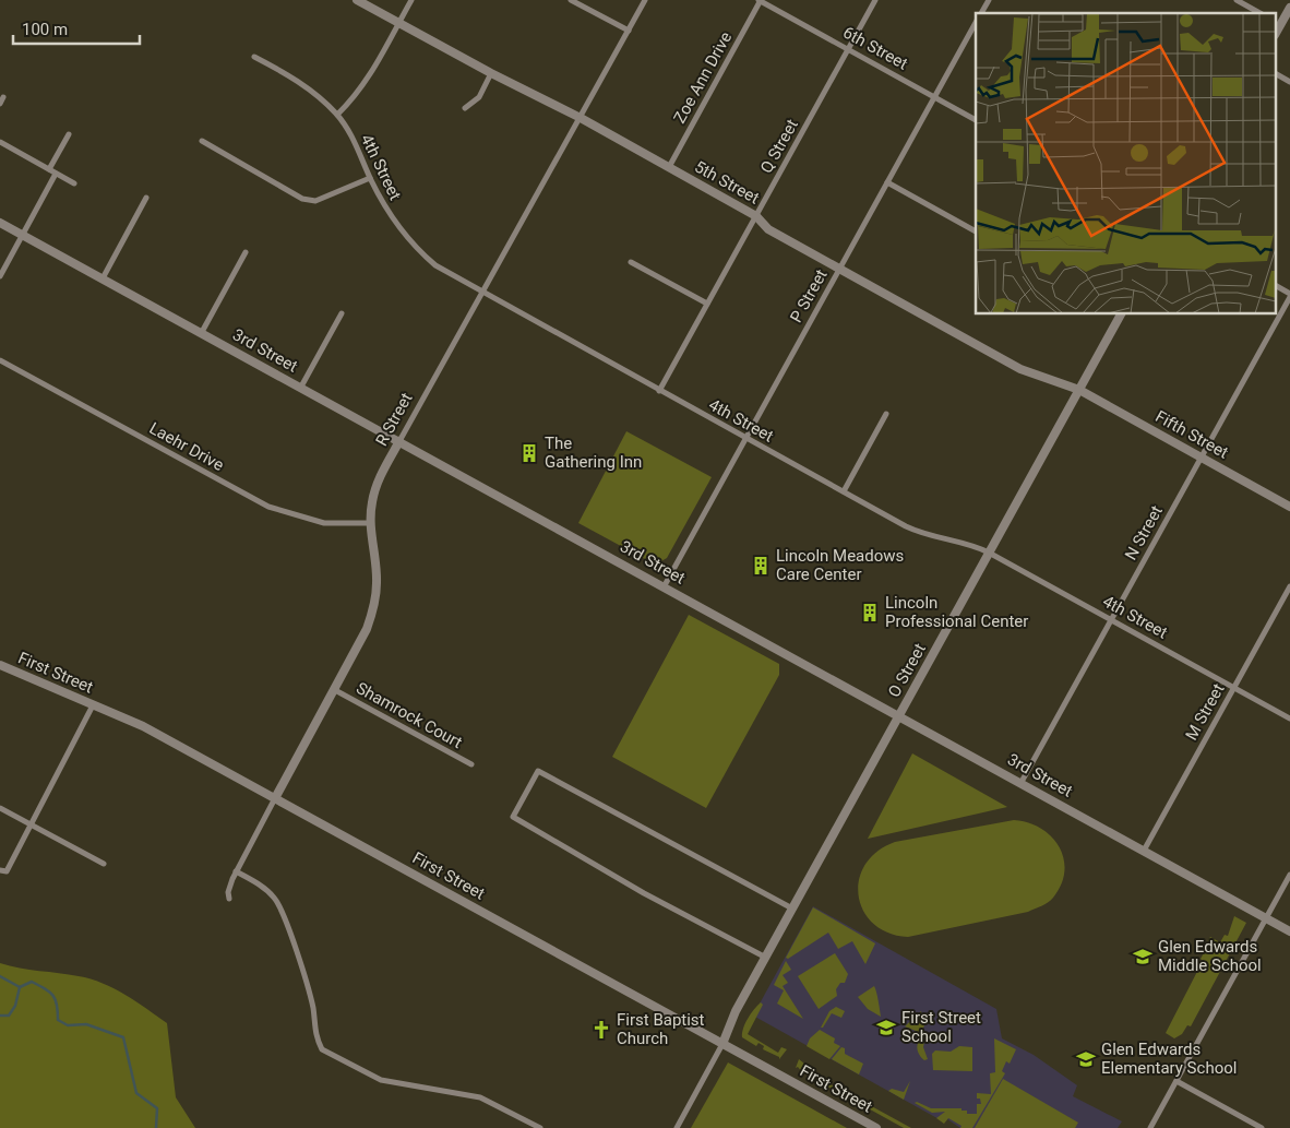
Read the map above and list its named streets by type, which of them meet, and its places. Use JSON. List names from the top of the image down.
{
  "streets": {
    "street": [
      "6th Street",
      "Zoe Ann Drive",
      "Q Street",
      "4th Street",
      "5th Street",
      "P Street",
      "3rd Street",
      "R Street",
      "Fifth Street",
      "Laehr Drive",
      "N Street",
      "O Street",
      "First Street",
      "M Street",
      "Shamrock Court"
    ]
  },
  "crossings": [
    ["6th Street", "Zoe Ann Drive"],
    ["6th Street", "Q Street"],
    ["6th Street", "P Street"],
    ["Zoe Ann Drive", "5th Street"],
    ["Q Street", "4th Street"],
    ["Q Street", "5th Street"],
    ["4th Street", "P Street"],
    ["4th Street", "R Street"],
    ["4th Street", "N Street"],
    ["4th Street", "O Street"],
    ["4th Street", "M Street"],
    ["5th Street", "P Street"],
    ["5th Street", "R Street"],
    ["5th Street", "Fifth Street"],
    ["5th Street", "O Street"],
    ["P Street", "3rd Street"],
    ["3rd Street", "R Street"],
    ["3rd Street", "N Street"],
    ["3rd Street", "O Street"],
    ["3rd Street", "M Street"],
    ["R Street", "Laehr Drive"],
    ["R Street", "First Street"],
    ["R Street", "Shamrock Court"],
    ["Fifth Street", "N Street"],
    ["Fifth Street", "O Street"],
    ["O Street", "First Street"]
  ],
  "places": {
    "building": ["The Gathering Inn", "Lincoln Meadows Care Center", "Lincoln Professional Center"],
    "school or university": ["Glen Edwards Middle School", "First Street School", "Glen Edwards Elementary School"],
    "church": ["First Baptist Church"]
  },
  "scale_bar": "100 m"
}
